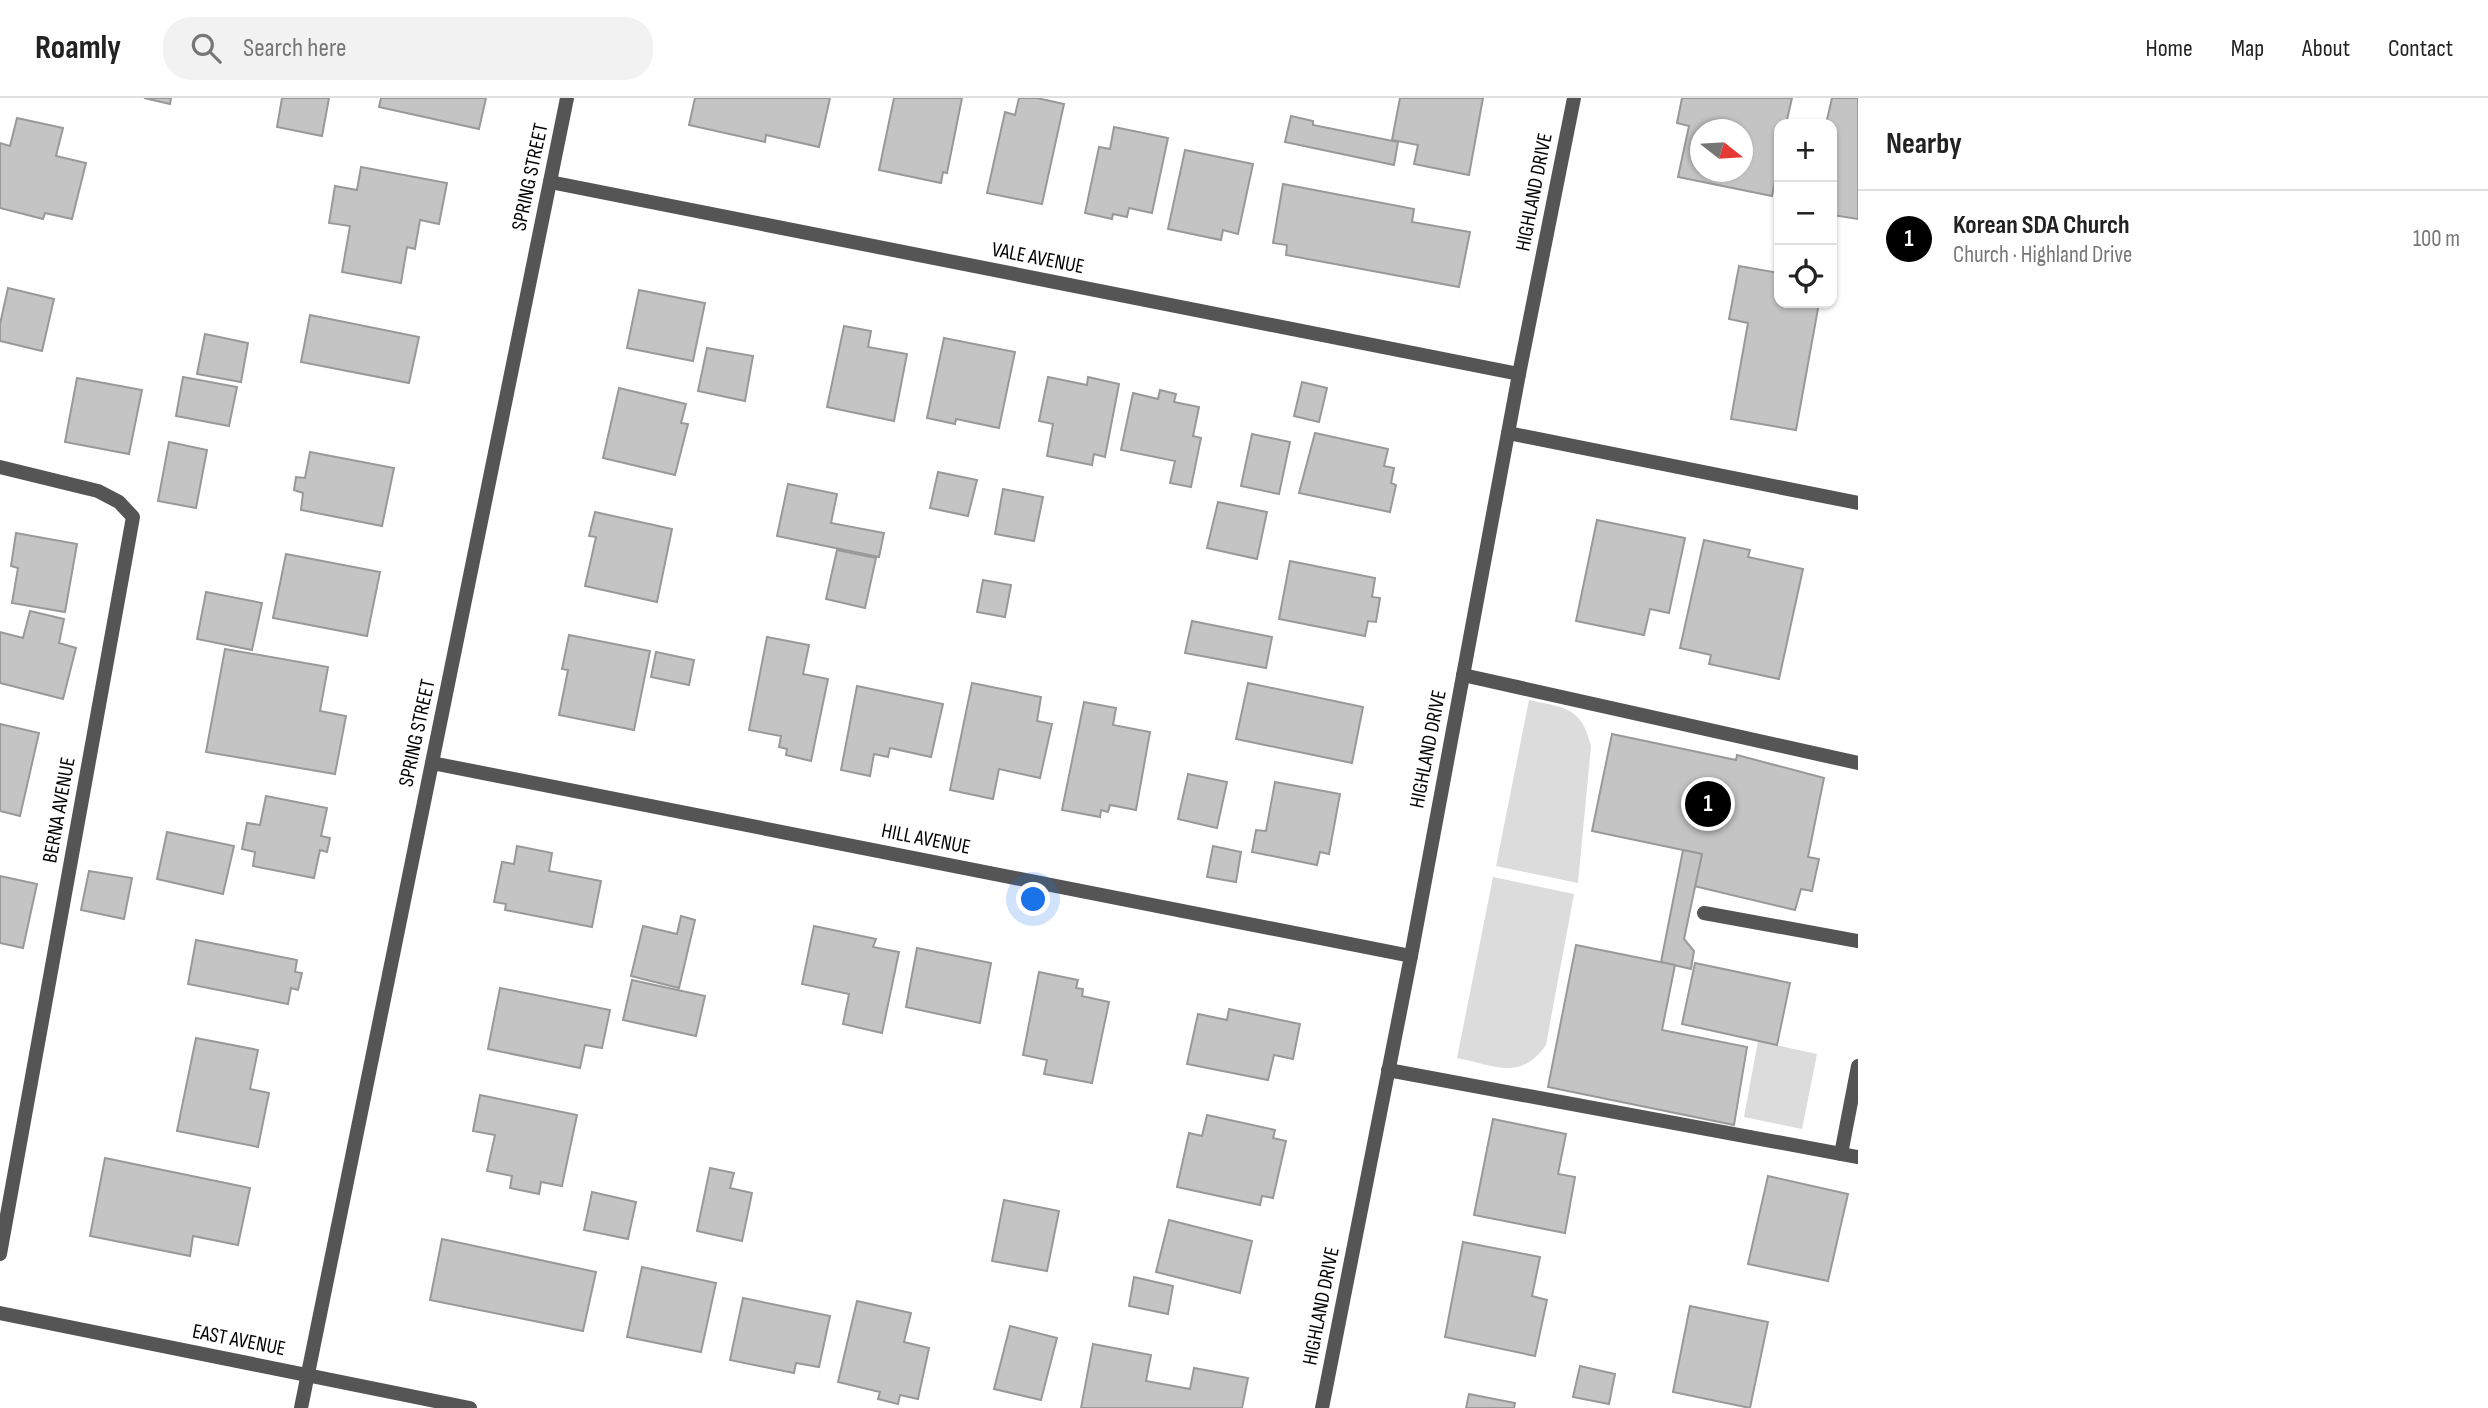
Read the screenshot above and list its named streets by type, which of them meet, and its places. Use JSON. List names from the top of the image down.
{
  "streets": {
    "street": [
      "SPRING STREET",
      "HIGHLAND DRIVE",
      "VALE AVENUE",
      "BERNA AVENUE",
      "HILL AVENUE",
      "EAST AVENUE"
    ]
  },
  "crossings": [
    ["SPRING STREET", "VALE AVENUE"],
    ["SPRING STREET", "HILL AVENUE"],
    ["SPRING STREET", "EAST AVENUE"],
    ["HIGHLAND DRIVE", "VALE AVENUE"],
    ["HIGHLAND DRIVE", "HILL AVENUE"]
  ],
  "north": "right",
  "page": {
    "header": "Roamly",
    "search": "Search here",
    "nav": [
      "Home",
      "Map",
      "About",
      "Contact"
    ],
    "heading": "Nearby",
    "map_buttons": ["+", "−"],
    "list": [
      {
        "mark": "1",
        "name": "Korean SDA Church",
        "note": "Church · Highland Drive",
        "value": "100 m"
      }
    ],
    "pins": "1"
  }
}
